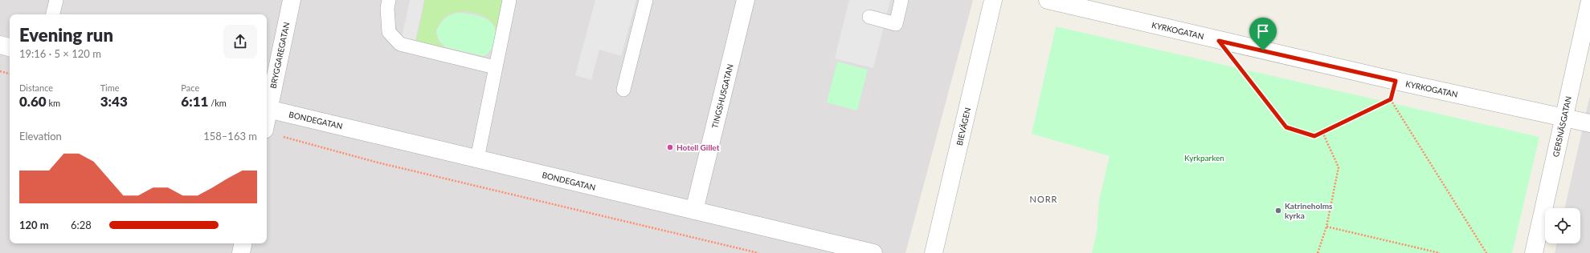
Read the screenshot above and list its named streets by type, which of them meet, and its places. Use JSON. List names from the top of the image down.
{
  "streets": {
    "street": [
      "KYRKOGATAN",
      "BRYGGAREGATAN",
      "TINGSHUSGATAN",
      "BONDEGATAN",
      "BIEVÄGEN",
      "GERSNÄSGATAN"
    ]
  },
  "crossings": [
    ["KYRKOGATAN", "GERSNÄSGATAN"],
    ["BRYGGAREGATAN", "BONDEGATAN"],
    ["TINGSHUSGATAN", "BONDEGATAN"]
  ],
  "districts": ["NORR"],
  "parks": ["Kyrkparken"],
  "places": ["Hotell Gillet", "Katrineholms kyrka"],
  "page": {
    "heading": ["Evening run", "19:16 · 5 × 120 m"],
    "stats": [
      ["Distance", "0.60 km"],
      ["Time", "3:43"],
      ["Pace", "6:11 /km"]
    ],
    "chart": ["Elevation", "158–163 m"],
    "list": [
      {
        "name": "120 m",
        "note": "6:28"
      }
    ]
  }
}
